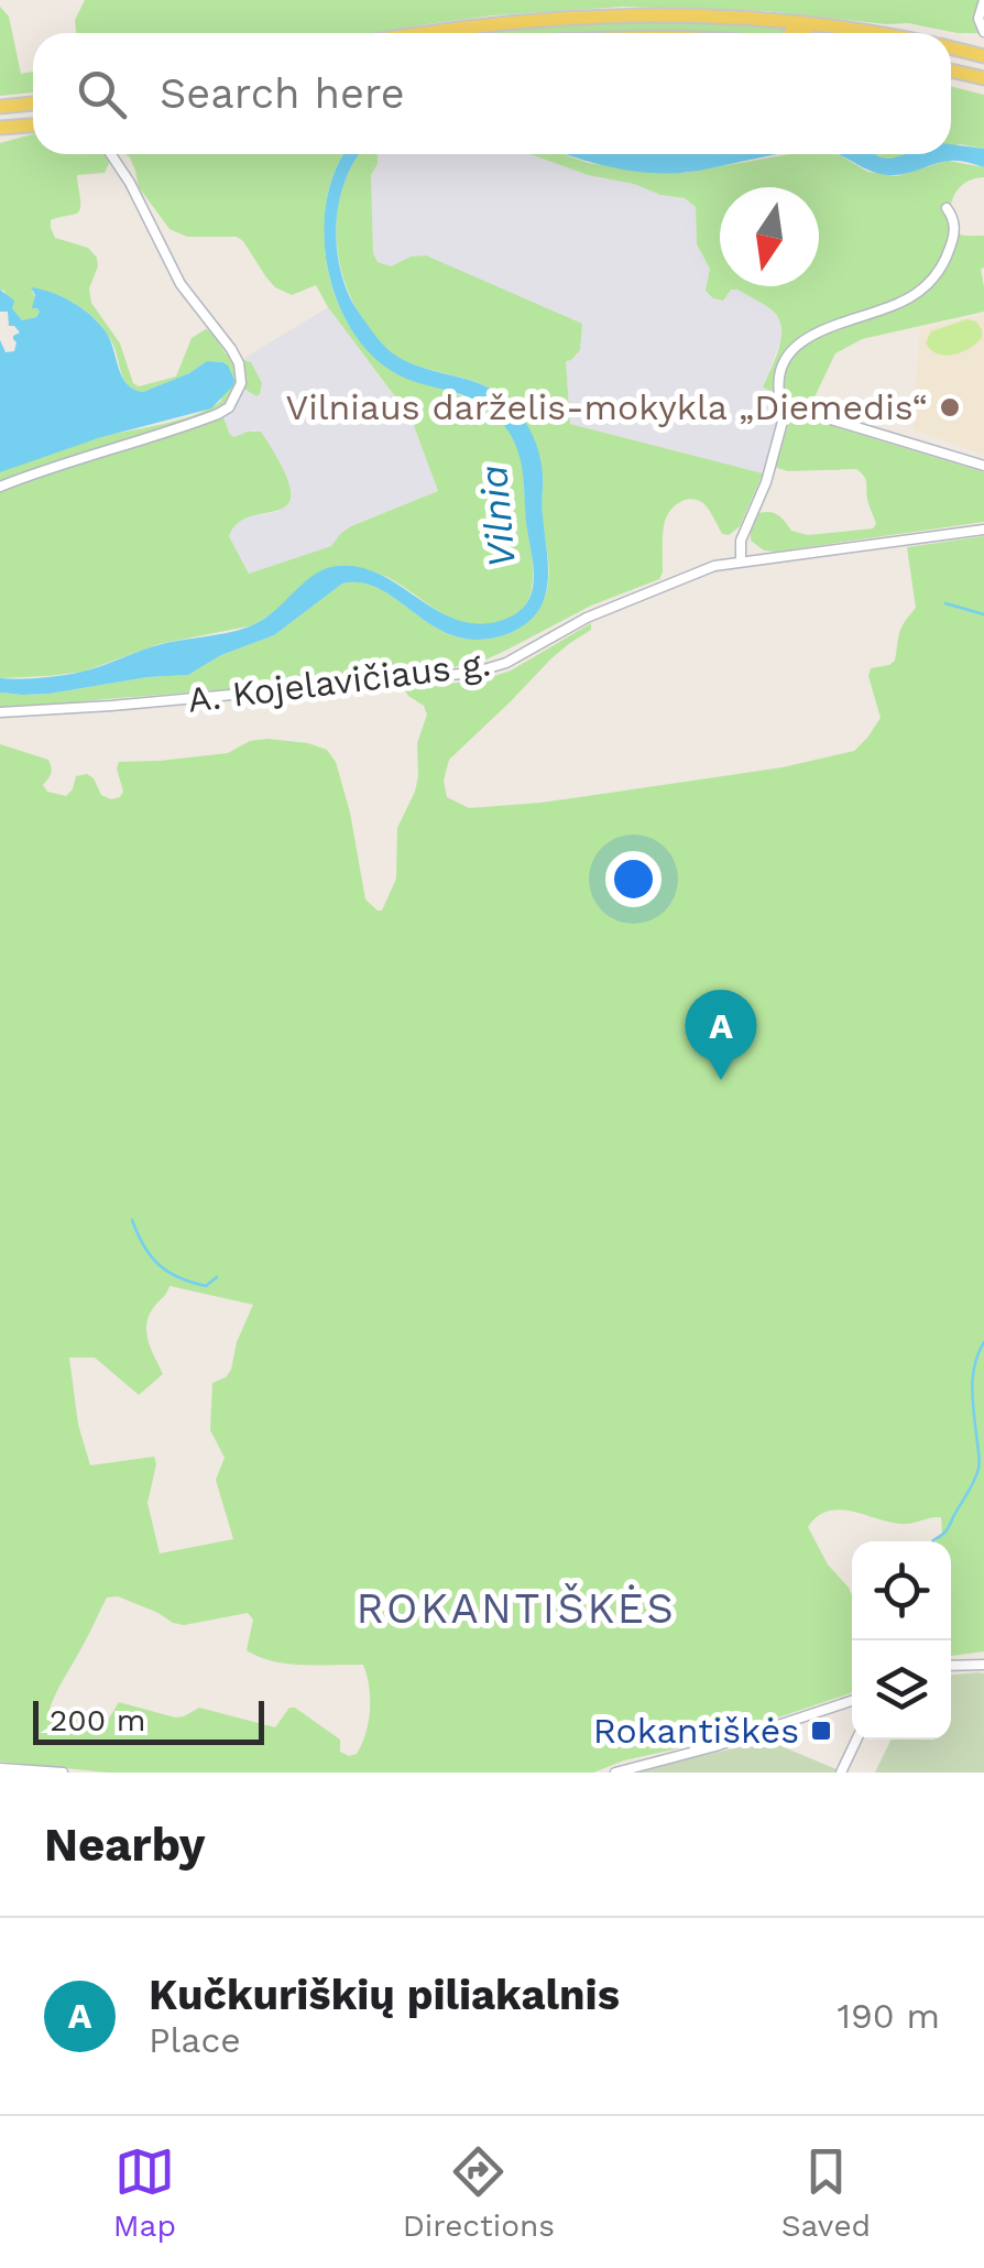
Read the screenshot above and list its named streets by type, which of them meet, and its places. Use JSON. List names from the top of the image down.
{
  "streets": {
    "street": ["A. Kojelavičiaus g."]
  },
  "districts": ["ROKANTIŠKĖS"],
  "water": ["Vilnia"],
  "places": {
    "other": ["Vilniaus darželis-mokykla „Diemedis“"],
    "transit": ["Rokantiškės"]
  },
  "scale_bar": "200 m",
  "north": "bottom",
  "page": {
    "search": "Search here",
    "pins": "A",
    "scale": "200 m",
    "heading": "Nearby",
    "list": [
      {
        "mark": "A",
        "name": "Kučkuriškių piliakalnis",
        "note": "Place",
        "value": "190 m"
      }
    ],
    "nav": ["Map", "Directions", "Saved"]
  }
}
